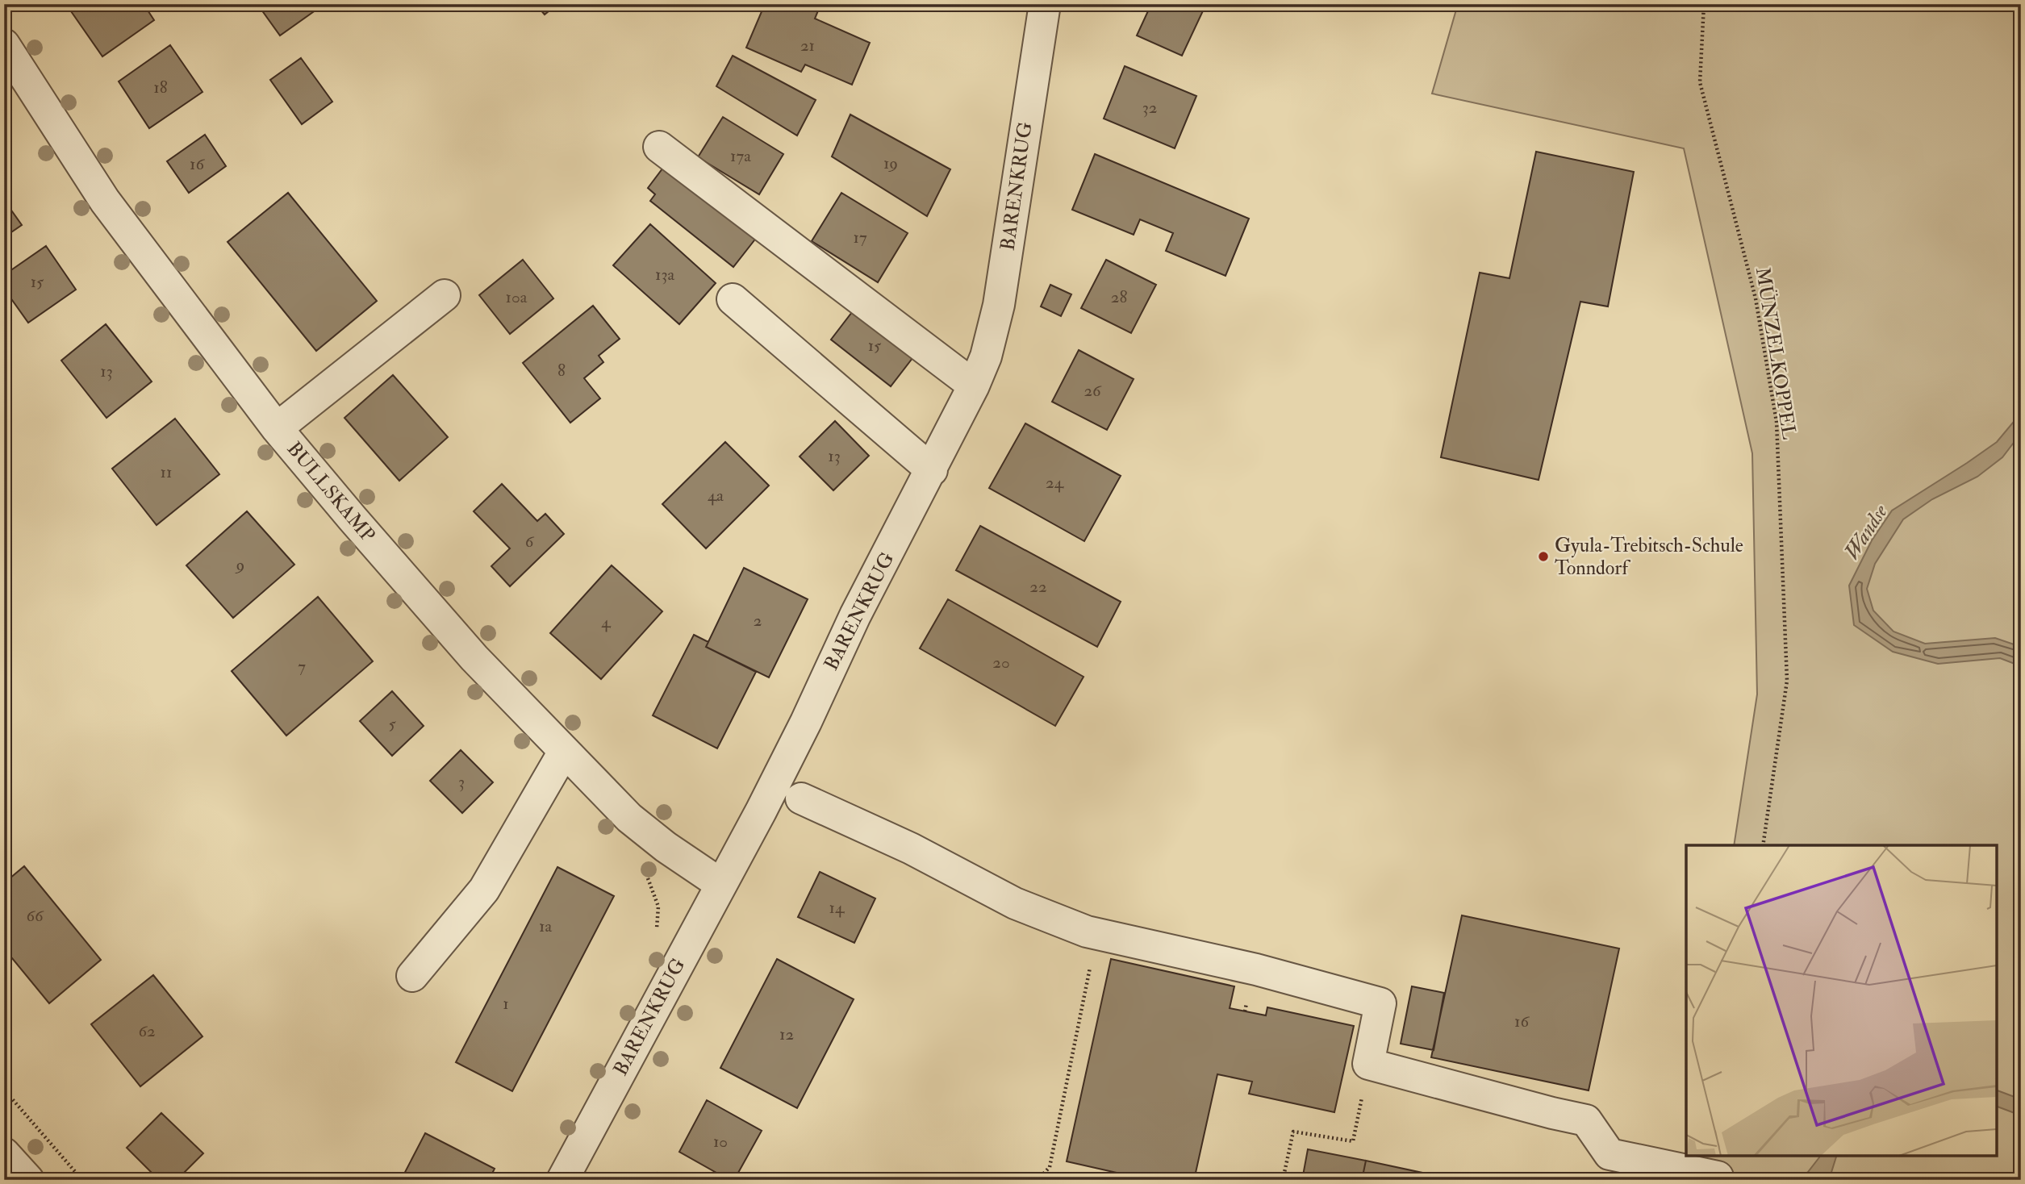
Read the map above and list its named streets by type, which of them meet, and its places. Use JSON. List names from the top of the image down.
{
  "streets": {
    "street": ["BARENKRUG", "BULLSKAMP"],
    "path": ["MÜNZELKOPPEL"]
  },
  "crossings": [
    ["BARENKRUG", "BULLSKAMP"]
  ],
  "water": ["Wandse"],
  "places": ["Gyula-Trebitsch-Schule Tonndorf"],
  "house_numbers": [
    "21",
    "18",
    "32",
    "17a",
    "19",
    "16",
    "17",
    "13a",
    "15",
    "10a",
    "28",
    "15",
    "8",
    "13",
    "26",
    "13",
    "11",
    "24",
    "4a",
    "6",
    "9",
    "22",
    "2",
    "4",
    "20",
    "7",
    "5",
    "3",
    "14",
    "66",
    "1a",
    "1",
    "16",
    "62",
    "12",
    "10"
  ]
}
